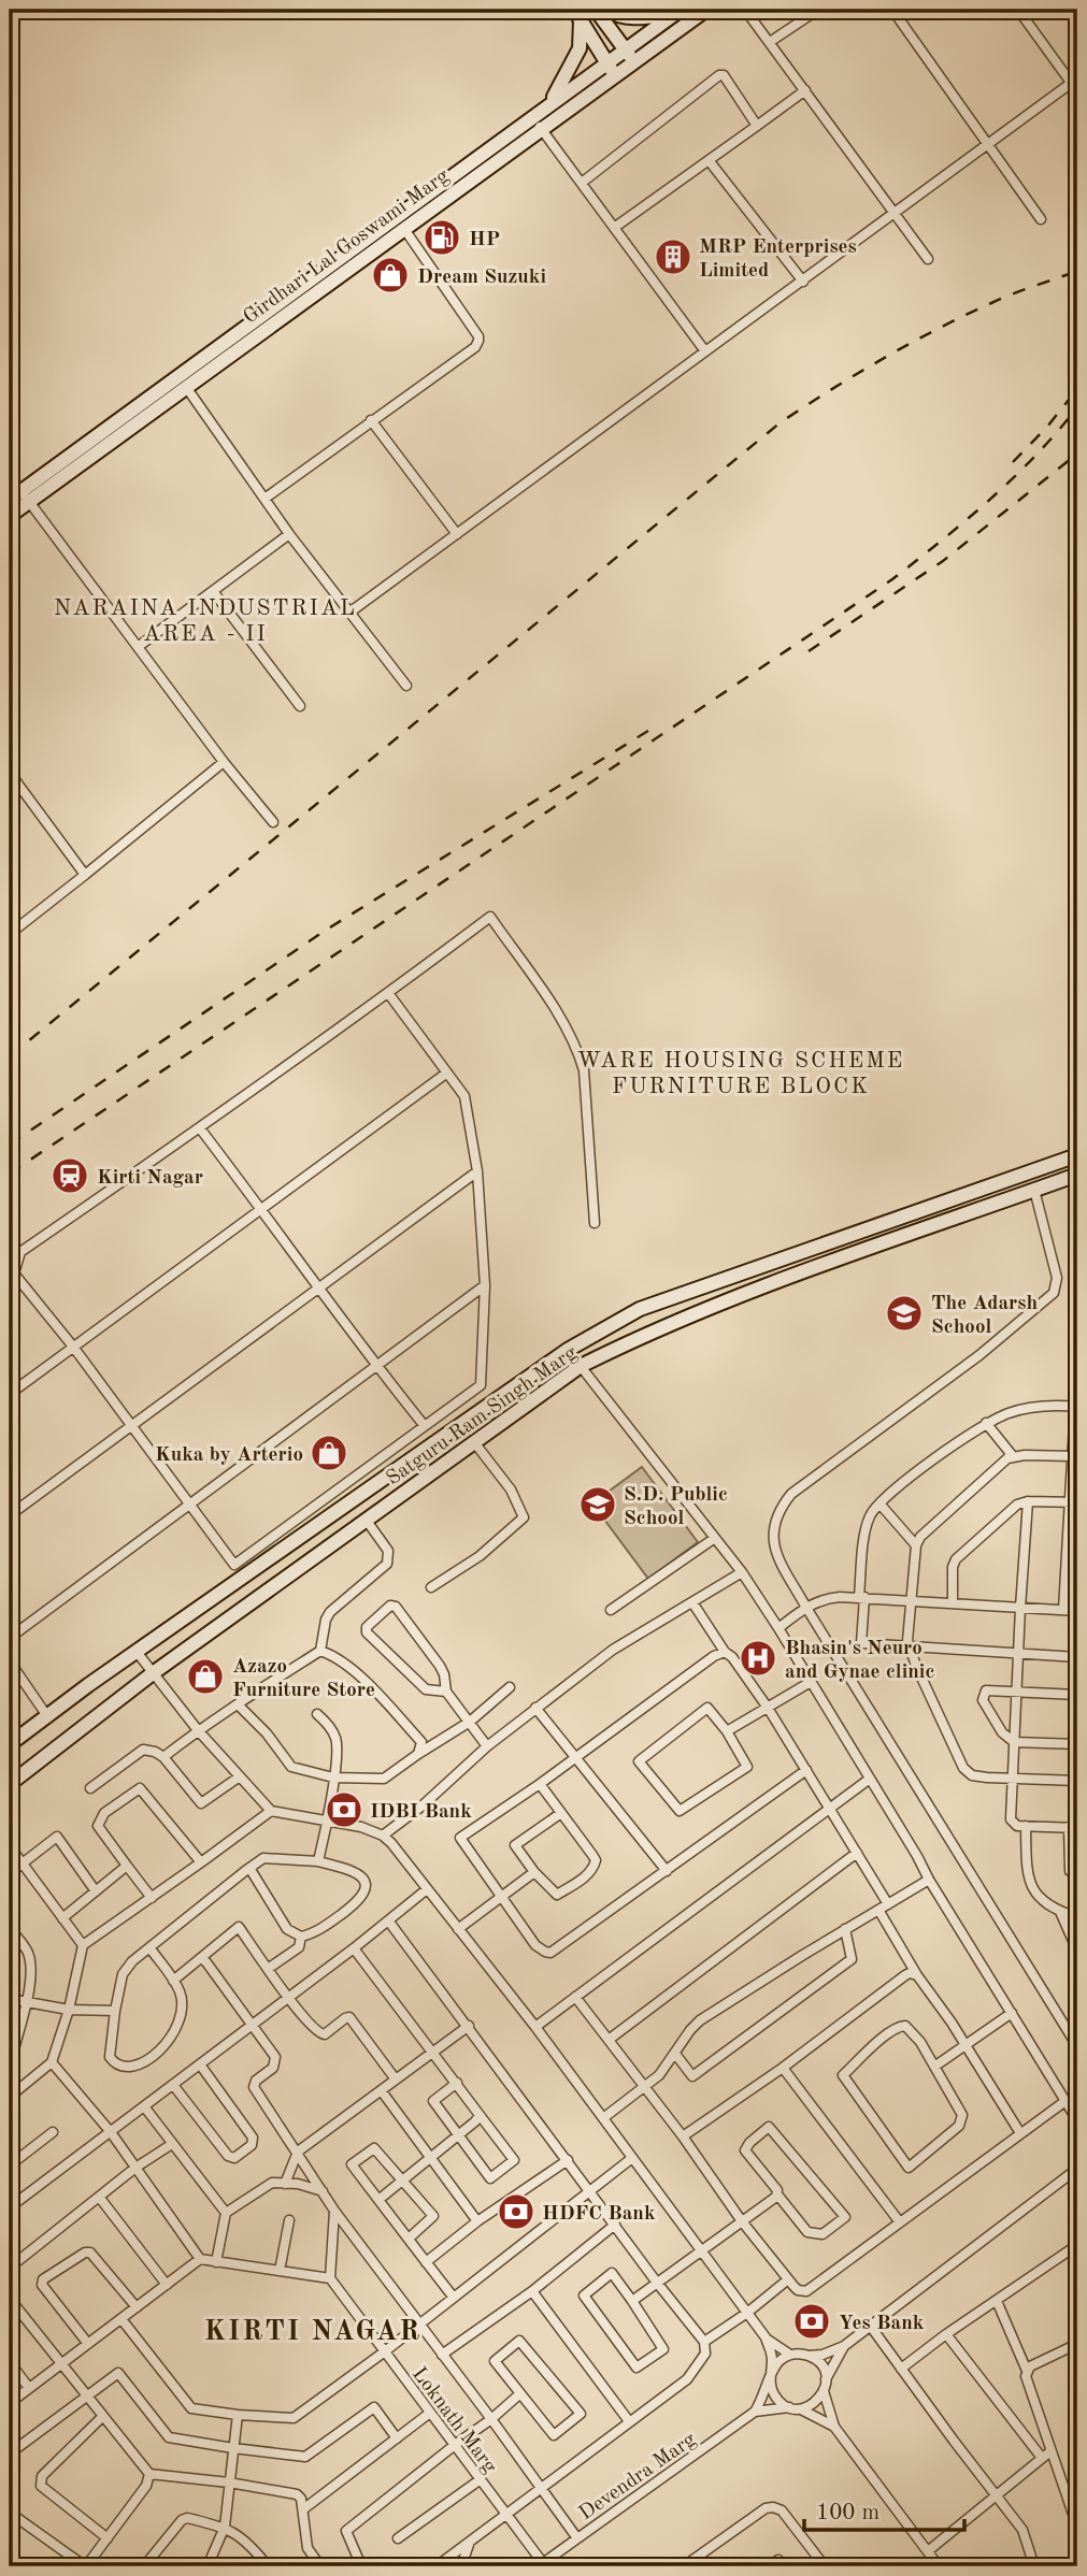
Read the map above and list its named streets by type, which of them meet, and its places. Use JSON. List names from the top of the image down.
{
  "streets": {
    "main road": ["Girdhari Lal Goswami Marg", "Satguru Ram Singh Marg"],
    "street": ["Loknath Marg", "Devendra Marg"]
  },
  "crossings": [
    ["Loknath Marg", "Devendra Marg"]
  ],
  "districts": ["NARAINA INDUSTRIAL AREA - II", "WARE HOUSING SCHEME FURNITURE BLOCK", "KIRTI NAGAR"],
  "places": {
    "fuel station": ["HP"],
    "building": ["MRP Enterprises Limited"],
    "shop": ["Dream Suzuki", "Kuka by Arterio", "Azazo Furniture Store"],
    "station": ["Kirti Nagar"],
    "school or university": ["The Adarsh School", "S.D. Public School"],
    "hospital": ["Bhasin's Neuro and Gynae clinic"],
    "bank": ["IDBI Bank", "HDFC Bank", "Yes Bank"]
  },
  "scale_bar": "100 m"
}
